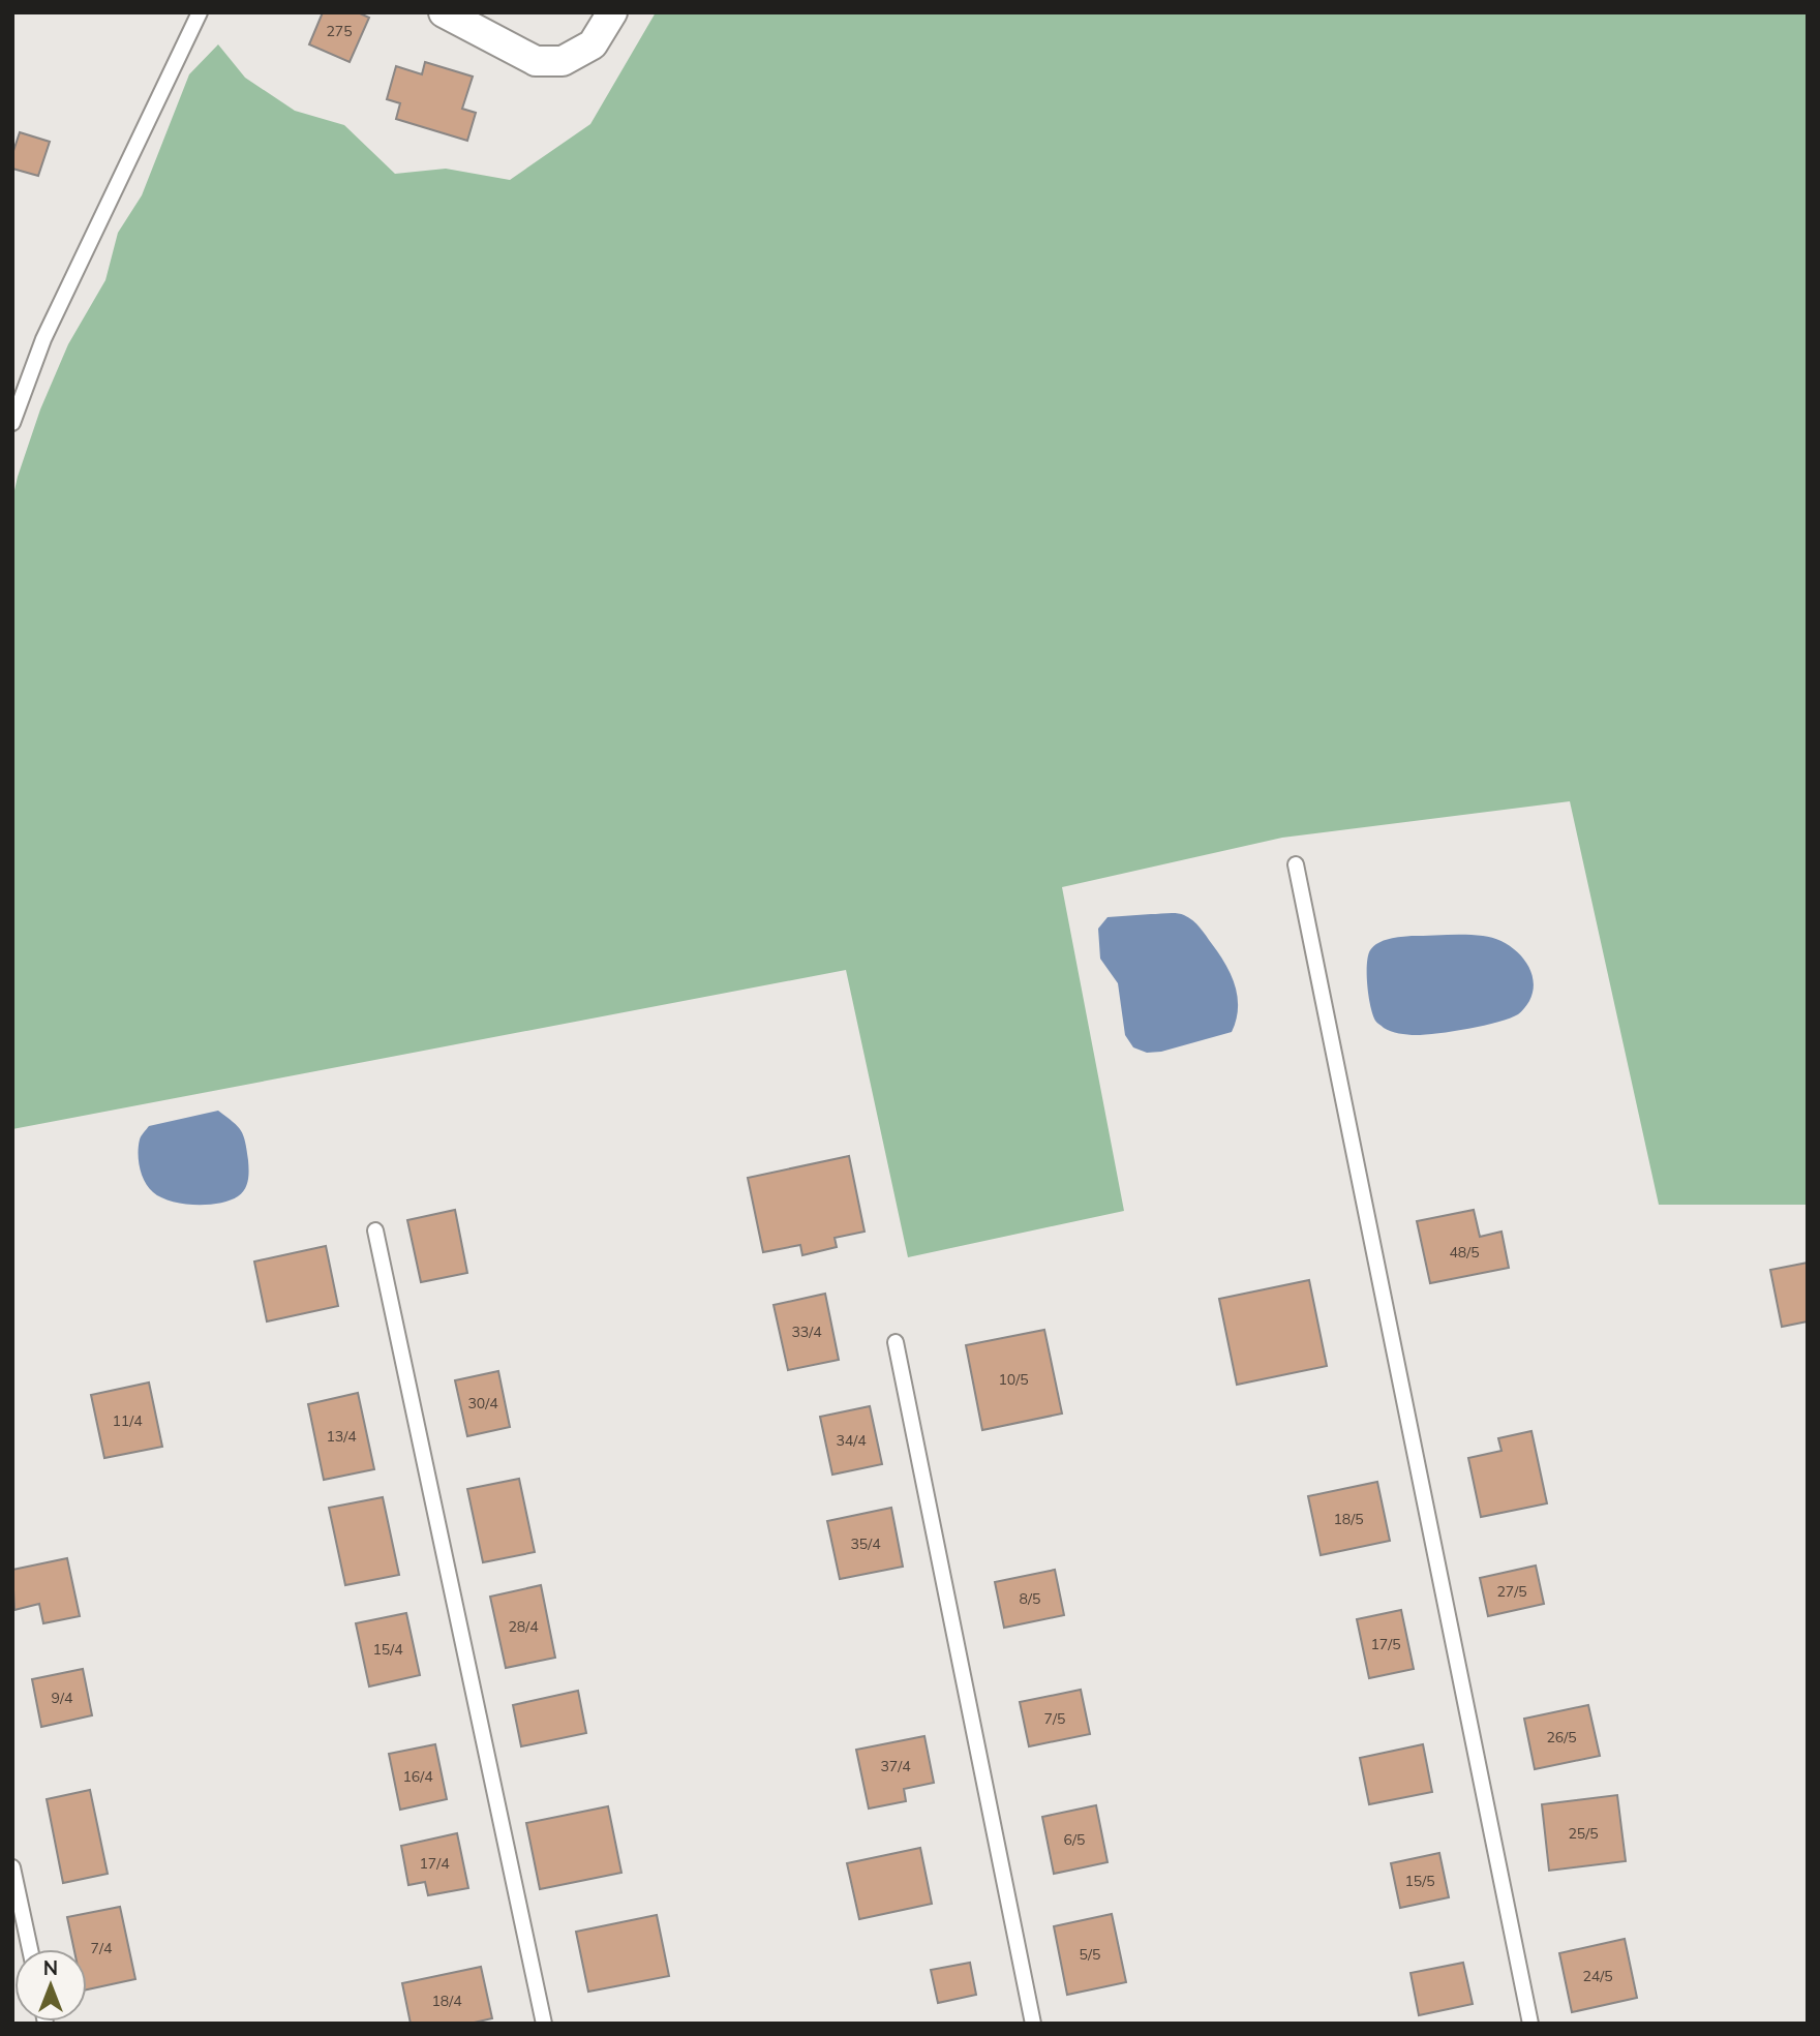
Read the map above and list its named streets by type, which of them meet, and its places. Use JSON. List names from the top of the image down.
{
  "house_numbers": [
    "275",
    "48/5",
    "33/4",
    "10/5",
    "30/4",
    "11/4",
    "13/4",
    "34/4",
    "18/5",
    "35/4",
    "27/5",
    "8/5",
    "28/4",
    "17/5",
    "15/4",
    "9/4",
    "7/5",
    "26/5",
    "37/4",
    "16/4",
    "25/5",
    "6/5",
    "17/4",
    "15/5",
    "7/4",
    "5/5",
    "24/5",
    "18/4"
  ],
  "north": "top"
}
